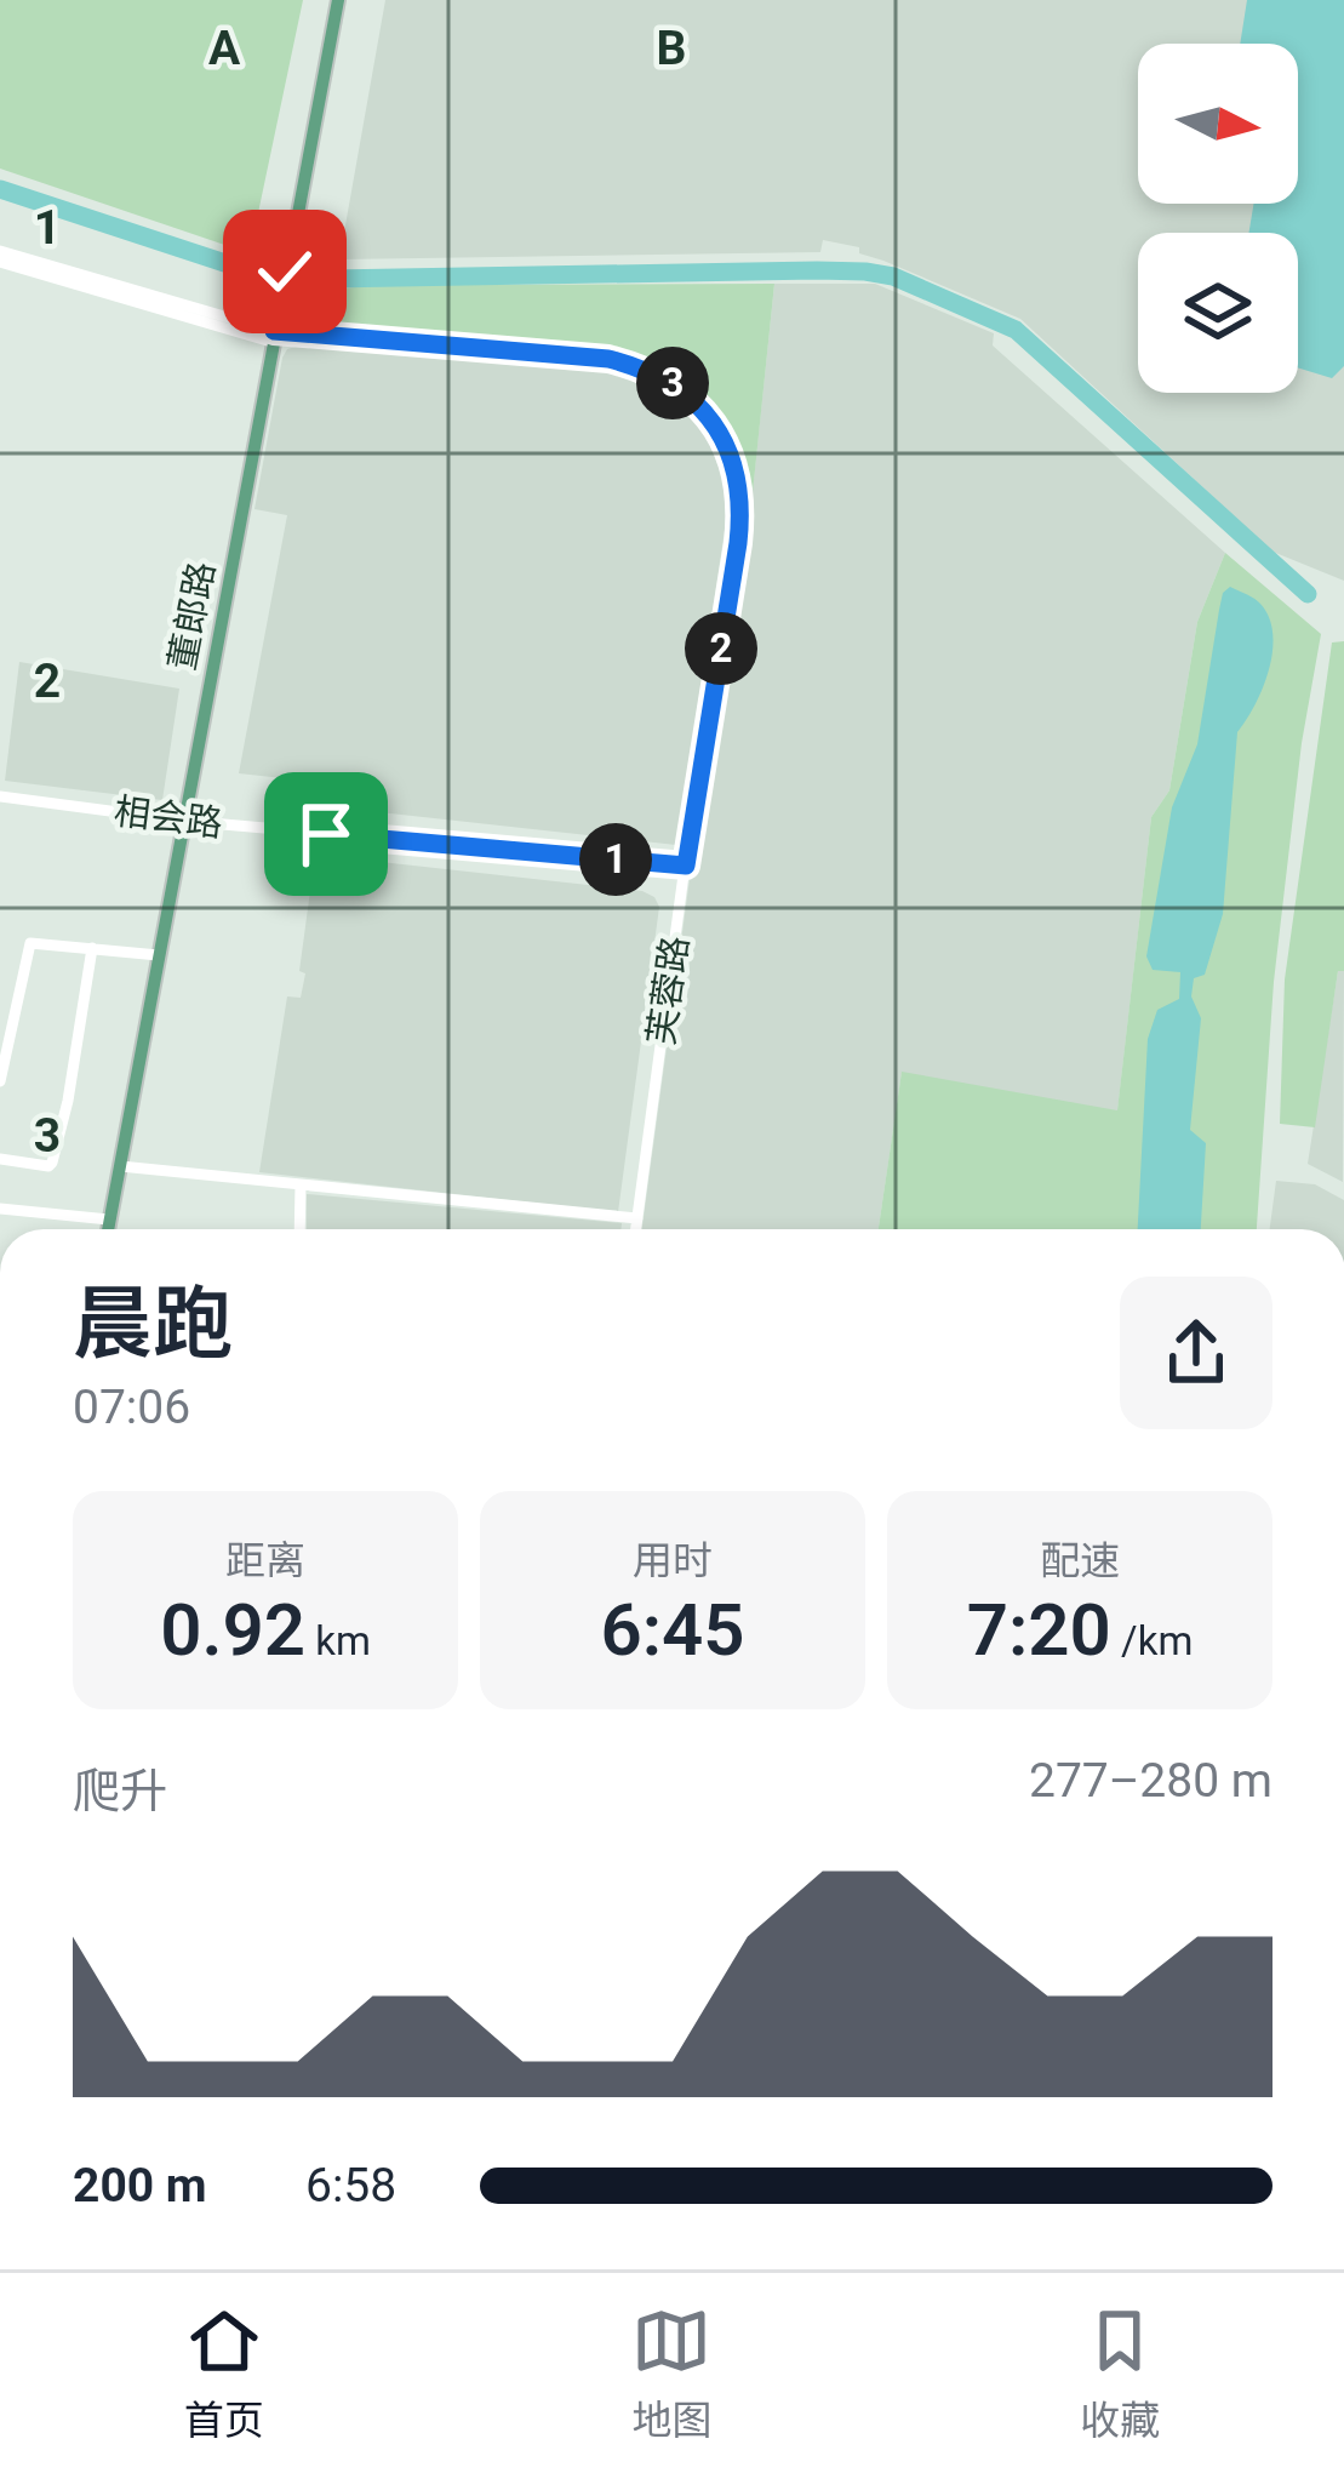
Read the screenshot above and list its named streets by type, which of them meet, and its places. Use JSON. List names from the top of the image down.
{
  "streets": {
    "main road": ["董郎路"],
    "street": ["相会路", "芙蓉路"]
  },
  "crossings": [
    ["董郎路", "相会路"],
    ["董郎路", "芙蓉路"],
    ["相会路", "芙蓉路"]
  ],
  "north": "right",
  "page": {
    "pins": ["3", "2", "1"],
    "heading": ["晨跑", "07:06"],
    "stats": [
      ["距离", "0.92 km"],
      ["用时", "6:45"],
      ["配速", "7:20 /km"]
    ],
    "chart": ["爬升", "277–280 m"],
    "list": [
      {
        "name": "200 m",
        "note": "6:58"
      }
    ],
    "tabs": ["首页", "地图", "收藏"]
  },
  "grid": {
    "columns": ["A", "B"],
    "rows": ["1", "2", "3"]
  }
}
